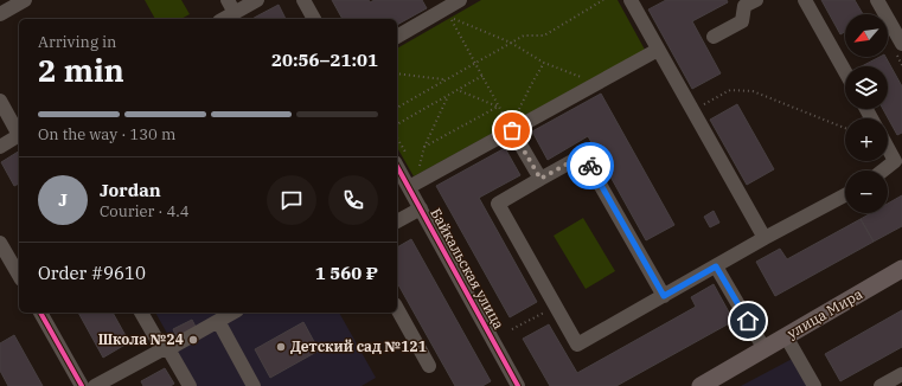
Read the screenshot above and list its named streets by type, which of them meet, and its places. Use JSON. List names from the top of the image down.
{
  "streets": {
    "main road": ["улица Мира"],
    "street": ["Байкальская улица"]
  },
  "places": ["Школа №24", "Детский сад №121"],
  "north": "bottom left",
  "page": {
    "map_buttons": ["+", "−"],
    "heading": ["2 min", "Arriving in", "20:56–21:01"],
    "panel": [
      "Jordan",
      "Courier · 4.4",
      "Order #9610",
      "1 560 ₽"
    ],
    "bar": "On the way · 130 m",
    "round": "J"
  }
}
